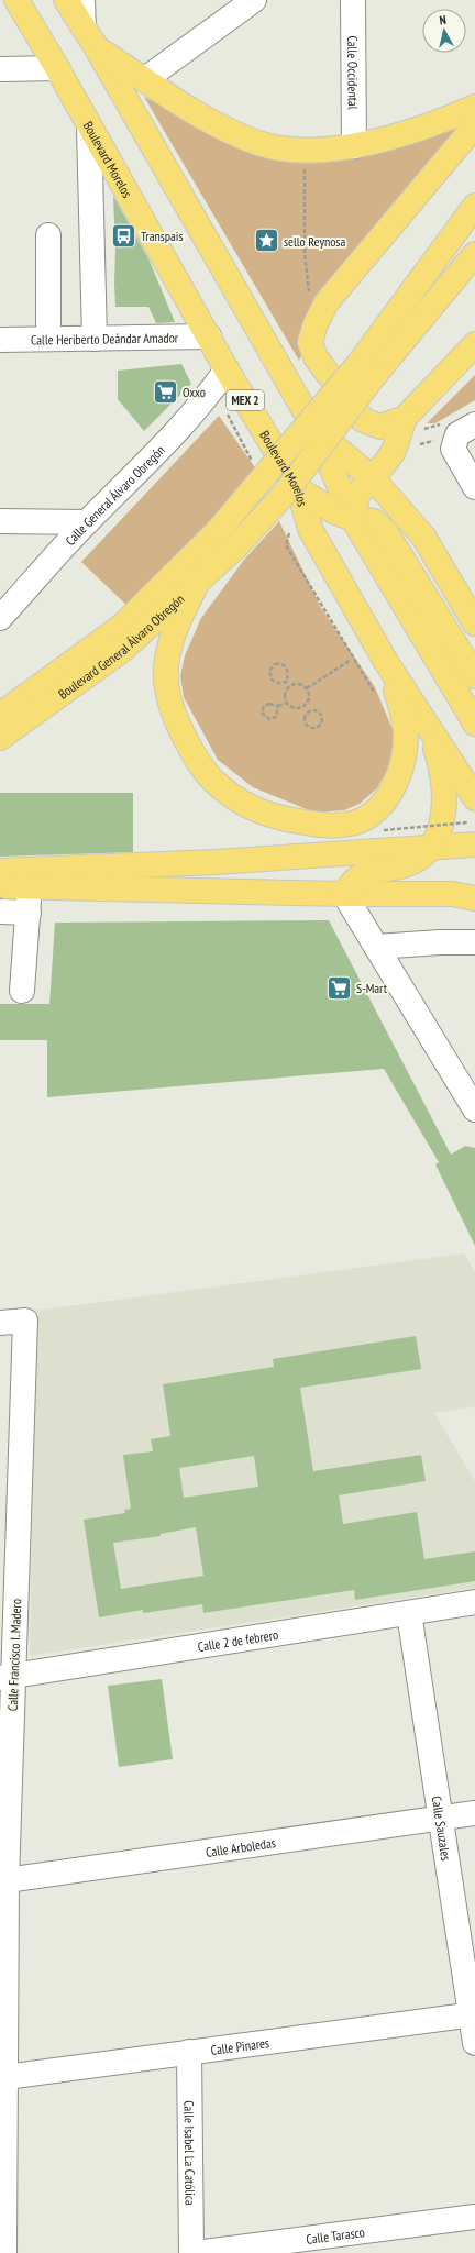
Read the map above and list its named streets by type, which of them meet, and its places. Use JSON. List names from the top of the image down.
{
  "streets": {
    "main road": ["Boulevard Morelos", "MEX 2", "Boulevard General Álvaro Obregón"],
    "street": [
      "Calle Occidental",
      "Calle Heriberto Deándar Amador",
      "Calle General Álvaro Obregón",
      "Calle 2 de febrero",
      "Calle Francisco I. Madero",
      "Calle Sauzales",
      "Calle Arboledas",
      "Calle Pinares",
      "Calle Isabel La Católica",
      "Calle Tarasco"
    ]
  },
  "crossings": [
    ["Boulevard Morelos", "Calle Heriberto Deándar Amador"],
    ["Boulevard Morelos", "Calle General Álvaro Obregón"],
    ["Calle 2 de febrero", "Calle Francisco I. Madero"],
    ["Calle 2 de febrero", "Calle Sauzales"],
    ["Calle Francisco I. Madero", "Calle Arboledas"],
    ["Calle Francisco I. Madero", "Calle Pinares"],
    ["Calle Sauzales", "Calle Arboledas"],
    ["Calle Sauzales", "Calle Pinares"],
    ["Calle Pinares", "Calle Isabel La Católica"]
  ],
  "places": {
    "bus stop": ["Transpais"],
    "place": ["sello Reynosa"],
    "supermarket": ["Oxxo", "S-Mart"]
  },
  "north": "top"
}
